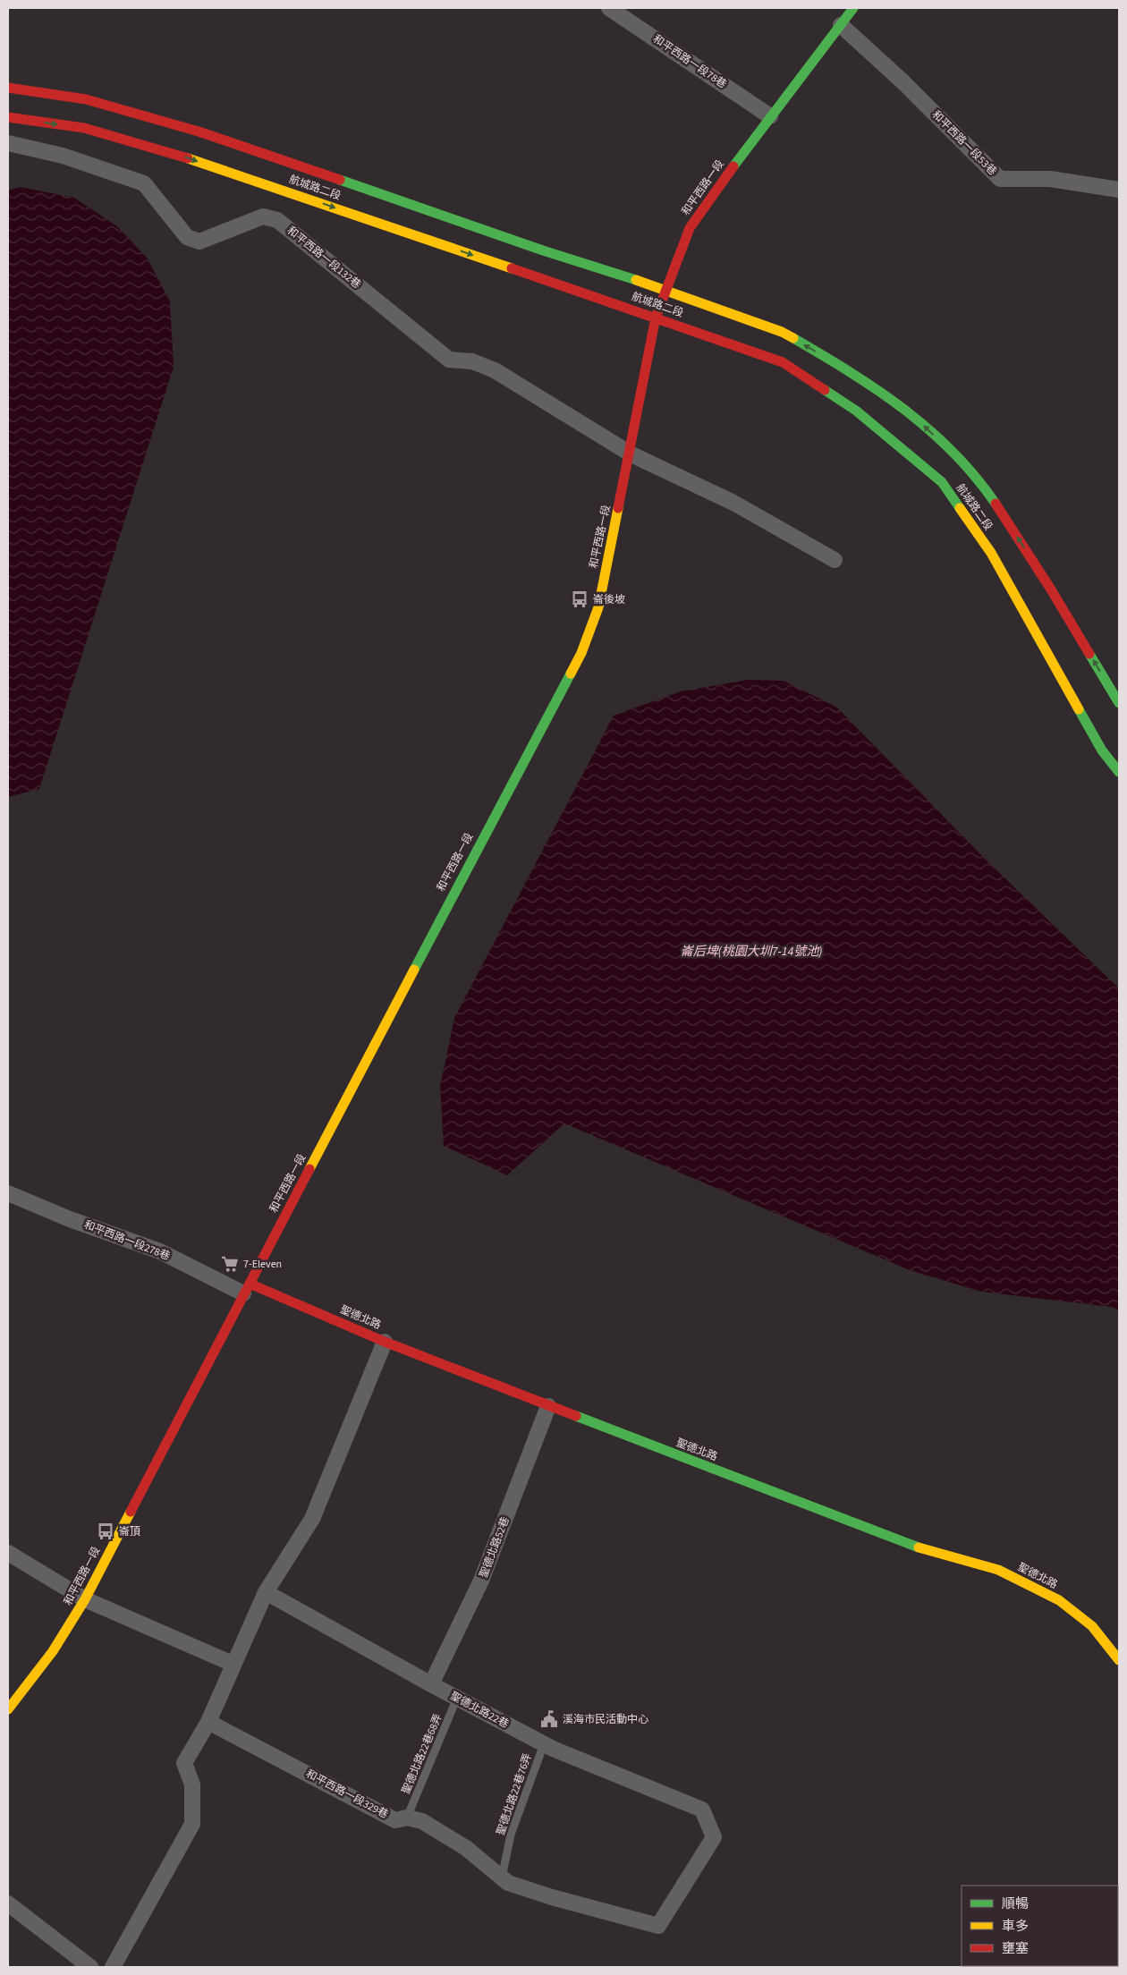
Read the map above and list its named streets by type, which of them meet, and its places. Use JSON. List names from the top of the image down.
{
  "streets": {
    "street": [
      "和平西路一段78巷",
      "和平西路一段53巷",
      "航城路二段",
      "和平西路一段",
      "和平西路一段132巷",
      "和平西路一段278巷",
      "聖德北路",
      "聖德北路52巷",
      "聖德北路22巷",
      "和平西路一段329巷"
    ],
    "lane": ["聖德北路22巷68弄", "聖德北路22巷76弄"]
  },
  "crossings": [
    ["和平西路一段78巷", "和平西路一段"],
    ["和平西路一段53巷", "和平西路一段"],
    ["航城路二段", "和平西路一段"],
    ["和平西路一段", "和平西路一段132巷"],
    ["和平西路一段", "和平西路一段278巷"],
    ["和平西路一段", "聖德北路"],
    ["和平西路一段278巷", "聖德北路"],
    ["聖德北路", "聖德北路52巷"],
    ["聖德北路52巷", "聖德北路22巷"],
    ["聖德北路22巷", "聖德北路22巷68弄"],
    ["聖德北路22巷", "和平西路一段329巷"],
    ["聖德北路22巷", "聖德北路22巷76弄"],
    ["聖德北路22巷68弄", "和平西路一段329巷"],
    ["和平西路一段329巷", "聖德北路22巷76弄"]
  ],
  "water": ["崙后埤(桃園大圳7-14號池)"],
  "places": {
    "bus stop": ["崙後坡", "崙頂"],
    "supermarket": ["7-Eleven"],
    "public building": ["溪海市民活動中心"]
  },
  "legend": ["順暢", "車多", "壅塞"]
}
